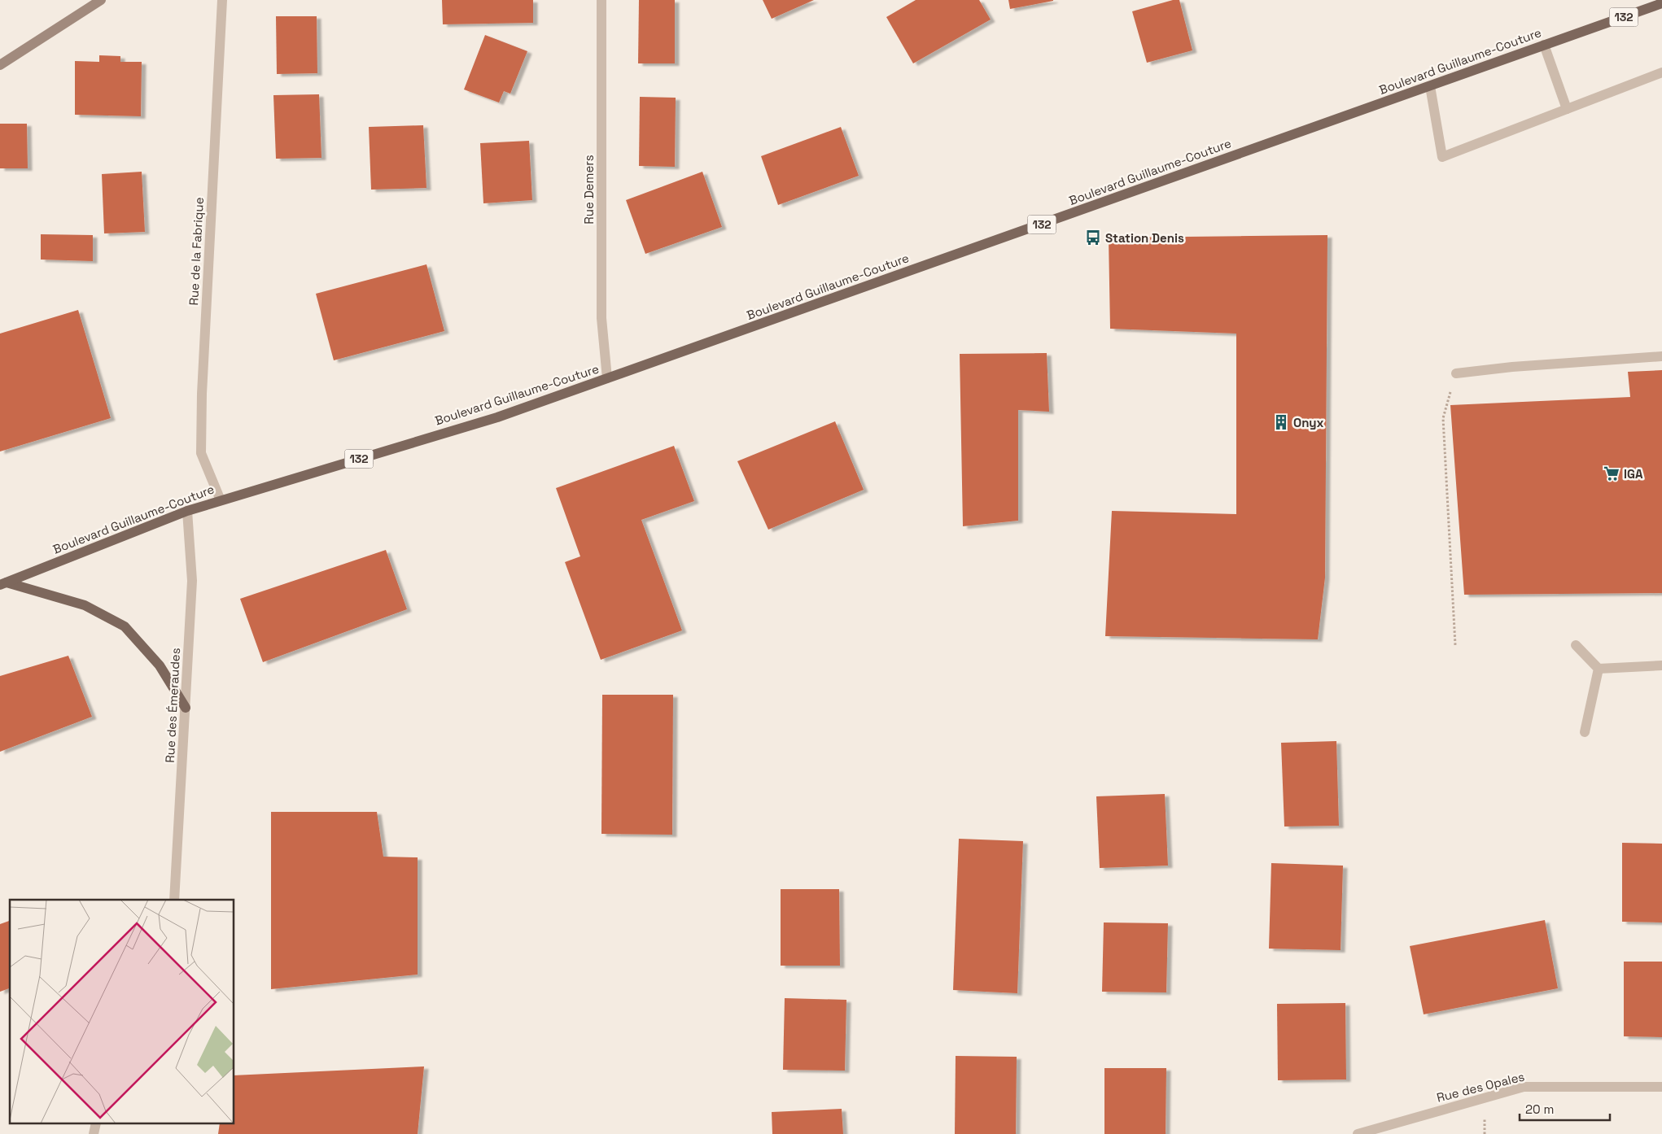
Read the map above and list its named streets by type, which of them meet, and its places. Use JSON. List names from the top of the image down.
{
  "streets": {
    "main road": ["132", "Boulevard Guillaume-Couture"],
    "street": [
      "Rue Demers",
      "Rue de la Fabrique",
      "Rue des Émeraudes",
      "Rue des Opales"
    ]
  },
  "crossings": [
    ["Boulevard Guillaume-Couture", "Rue Demers"],
    ["Boulevard Guillaume-Couture", "Rue de la Fabrique"],
    ["Boulevard Guillaume-Couture", "Rue des Émeraudes"]
  ],
  "places": {
    "bus stop": ["Station Denis"],
    "building": ["Onyx"],
    "supermarket": ["IGA"]
  },
  "scale_bar": "20 m"
}
